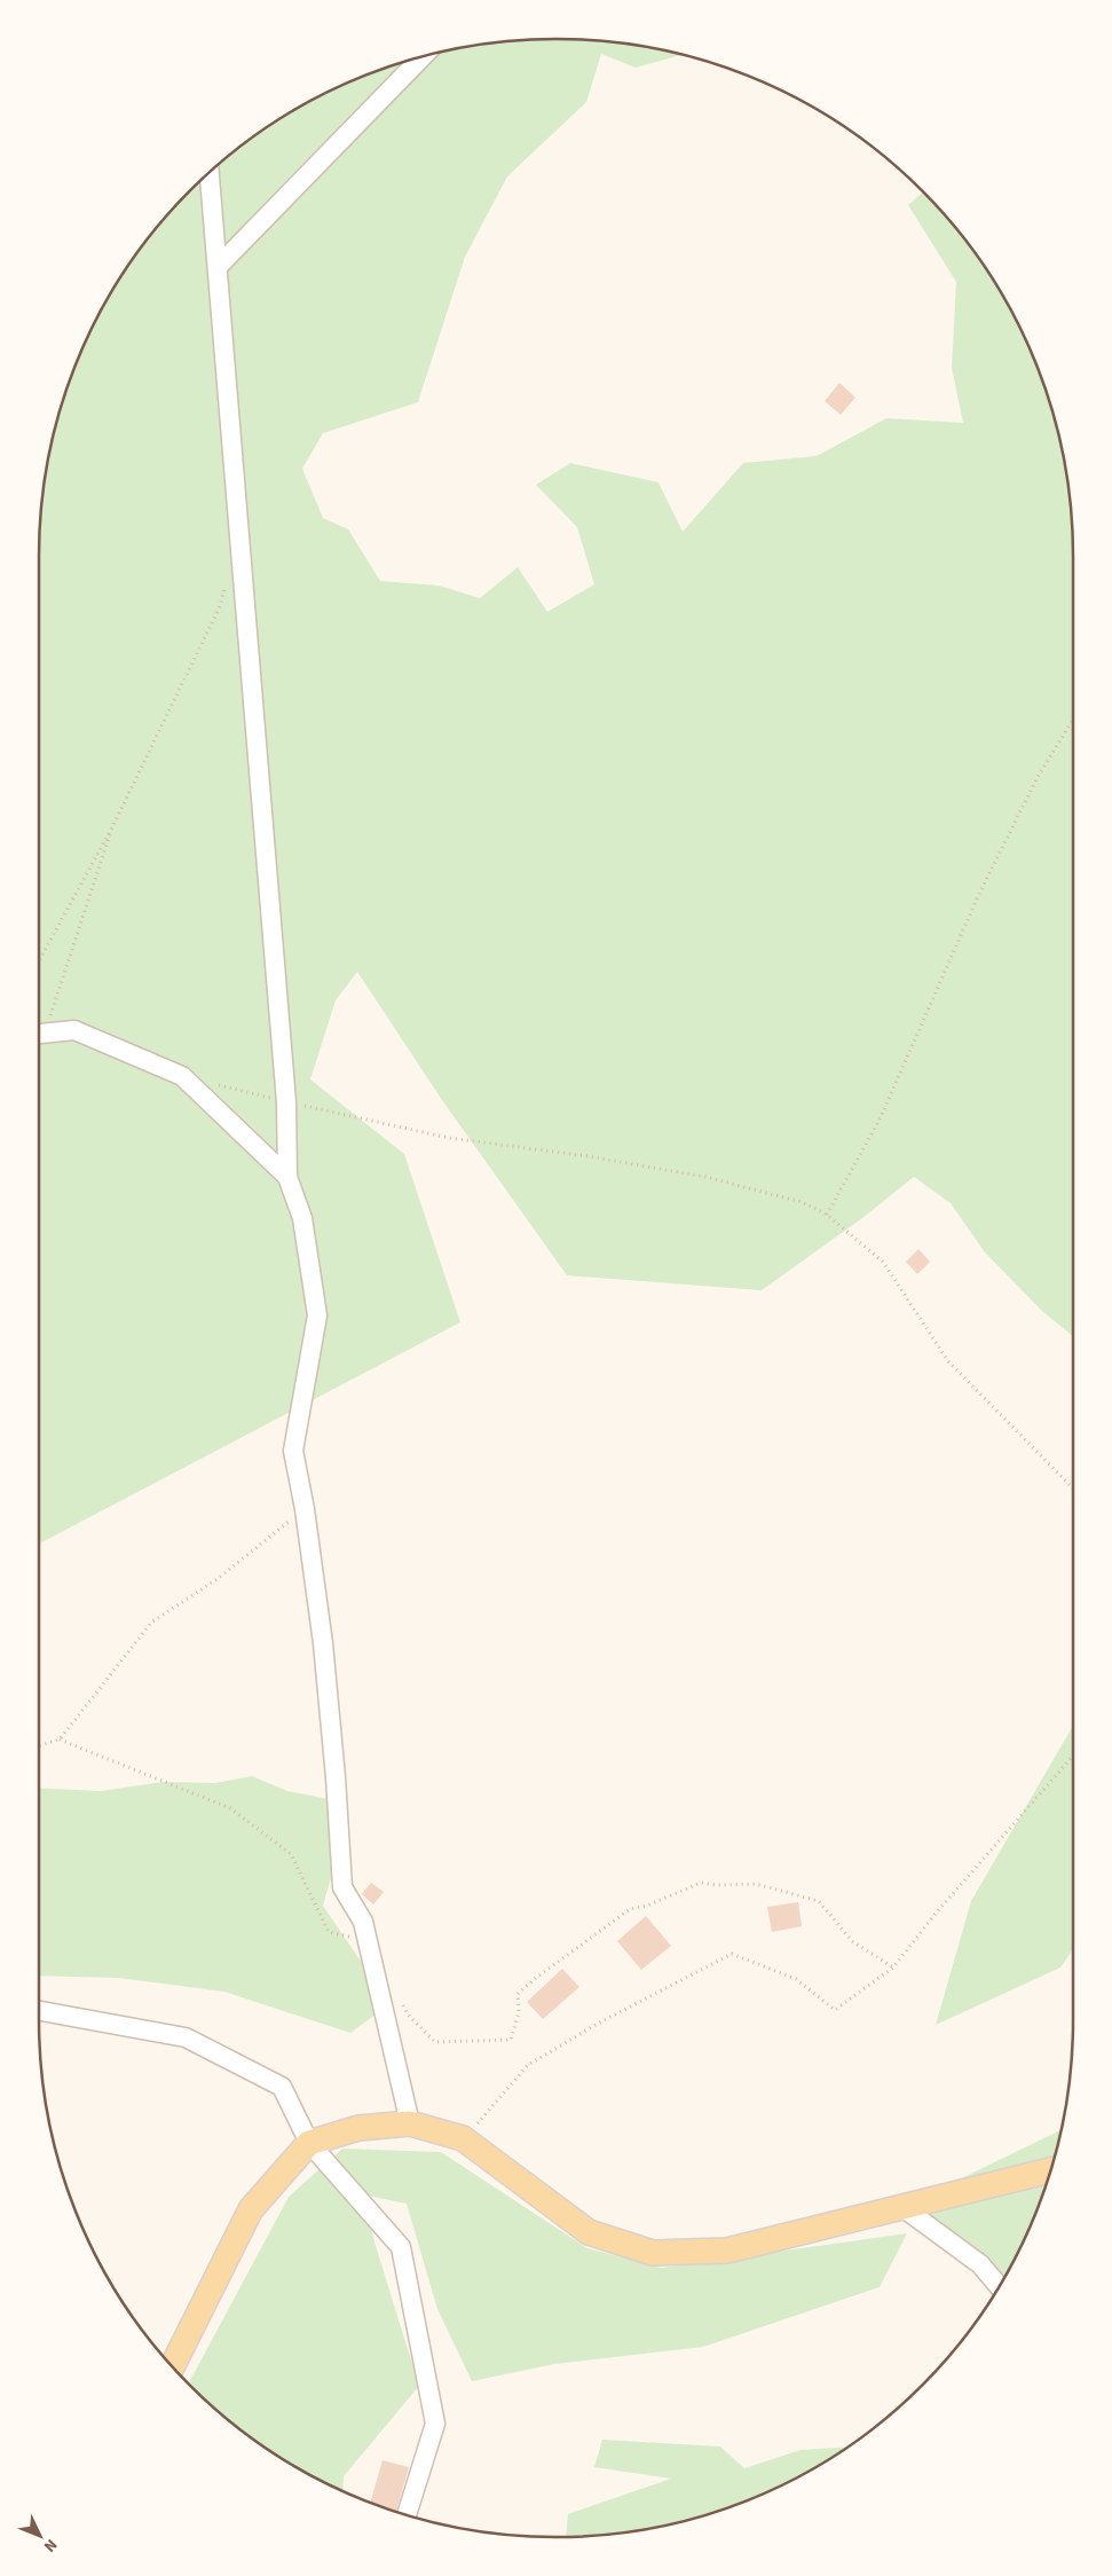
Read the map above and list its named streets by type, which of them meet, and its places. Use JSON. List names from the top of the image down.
{
  "north": "bottom right"
}
